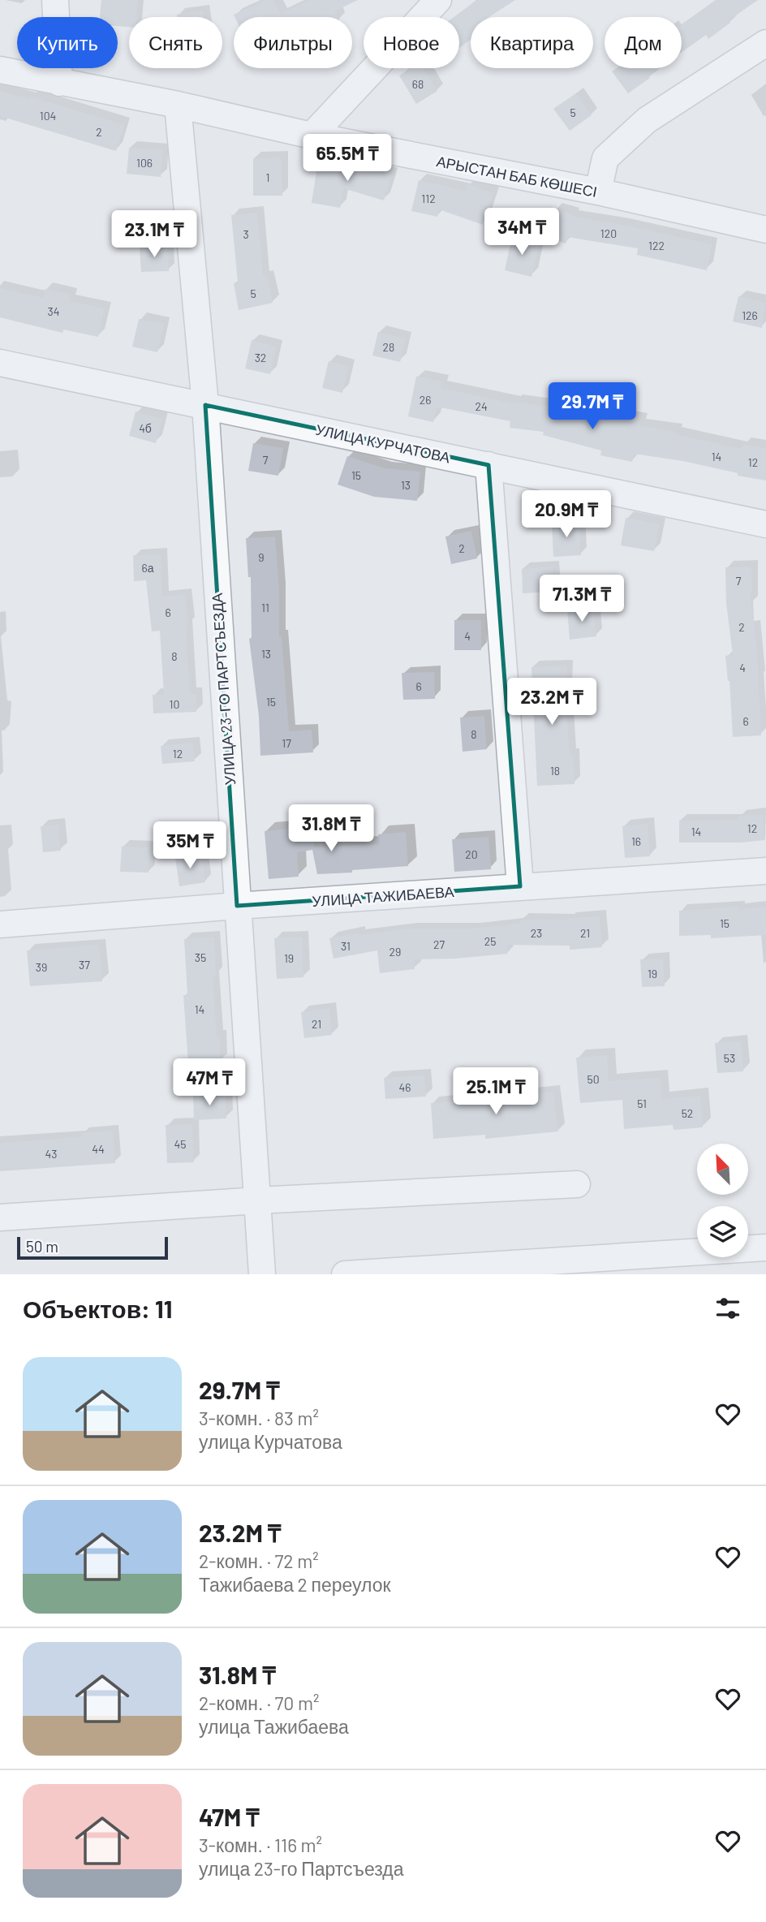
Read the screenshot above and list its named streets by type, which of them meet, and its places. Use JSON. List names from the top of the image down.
{
  "streets": {
    "street": [
      "АРЫСТАН БАБ КӨШЕСІ",
      "УЛИЦА КУРЧАТОВА",
      "УЛИЦА 23-ГО ПАРТСЪЕЗДА",
      "УЛИЦА ТАЖИБАЕВА"
    ]
  },
  "crossings": [
    ["АРЫСТАН БАБ КӨШЕСІ", "УЛИЦА 23-ГО ПАРТСЪЕЗДА"],
    ["УЛИЦА КУРЧАТОВА", "УЛИЦА 23-ГО ПАРТСЪЕЗДА"],
    ["УЛИЦА 23-ГО ПАРТСЪЕЗДА", "УЛИЦА ТАЖИБАЕВА"]
  ],
  "house_numbers": [
    "68",
    "5",
    "104",
    "2",
    "106",
    "1",
    "112",
    "120",
    "3",
    "122",
    "5",
    "34",
    "126",
    "28",
    "32",
    "26",
    "24",
    "4б",
    "14",
    "7",
    "12",
    "15",
    "13",
    "2",
    "9",
    "6а",
    "7",
    "11",
    "6",
    "2",
    "4",
    "13",
    "8",
    "4",
    "6",
    "15",
    "10",
    "6",
    "8",
    "17",
    "12",
    "18",
    "12",
    "14",
    "16",
    "20",
    "15",
    "23",
    "21",
    "25",
    "27",
    "31",
    "29",
    "35",
    "19",
    "37",
    "39",
    "19",
    "14",
    "21",
    "53",
    "50",
    "46",
    "51",
    "52",
    "45",
    "44",
    "43"
  ],
  "scale_bar": "50 m",
  "north": "top left",
  "page": {
    "chip": [
      "Купить",
      "Снять",
      "Фильтры",
      "Новое",
      "Квартира",
      "Дом"
    ],
    "price": [
      "65.5M ₸",
      "34M ₸",
      "23.1M ₸",
      "29.7M ₸",
      "20.9M ₸",
      "71.3M ₸",
      "23.2M ₸",
      "31.8M ₸",
      "35M ₸",
      "47M ₸",
      "25.1M ₸"
    ],
    "scale": "50 m",
    "heading": "Объектов: 11",
    "list": [
      {
        "name": "29.7M ₸",
        "note": "3-комн. · 83 m² · улица Курчатова"
      },
      {
        "name": "23.2M ₸",
        "note": "2-комн. · 72 m² · Тажибаева 2 переулок"
      },
      {
        "name": "31.8M ₸",
        "note": "2-комн. · 70 m² · улица Тажибаева"
      },
      {
        "name": "47M ₸",
        "note": "3-комн. · 116 m² · улица 23-го Партсъезда"
      }
    ]
  }
}
